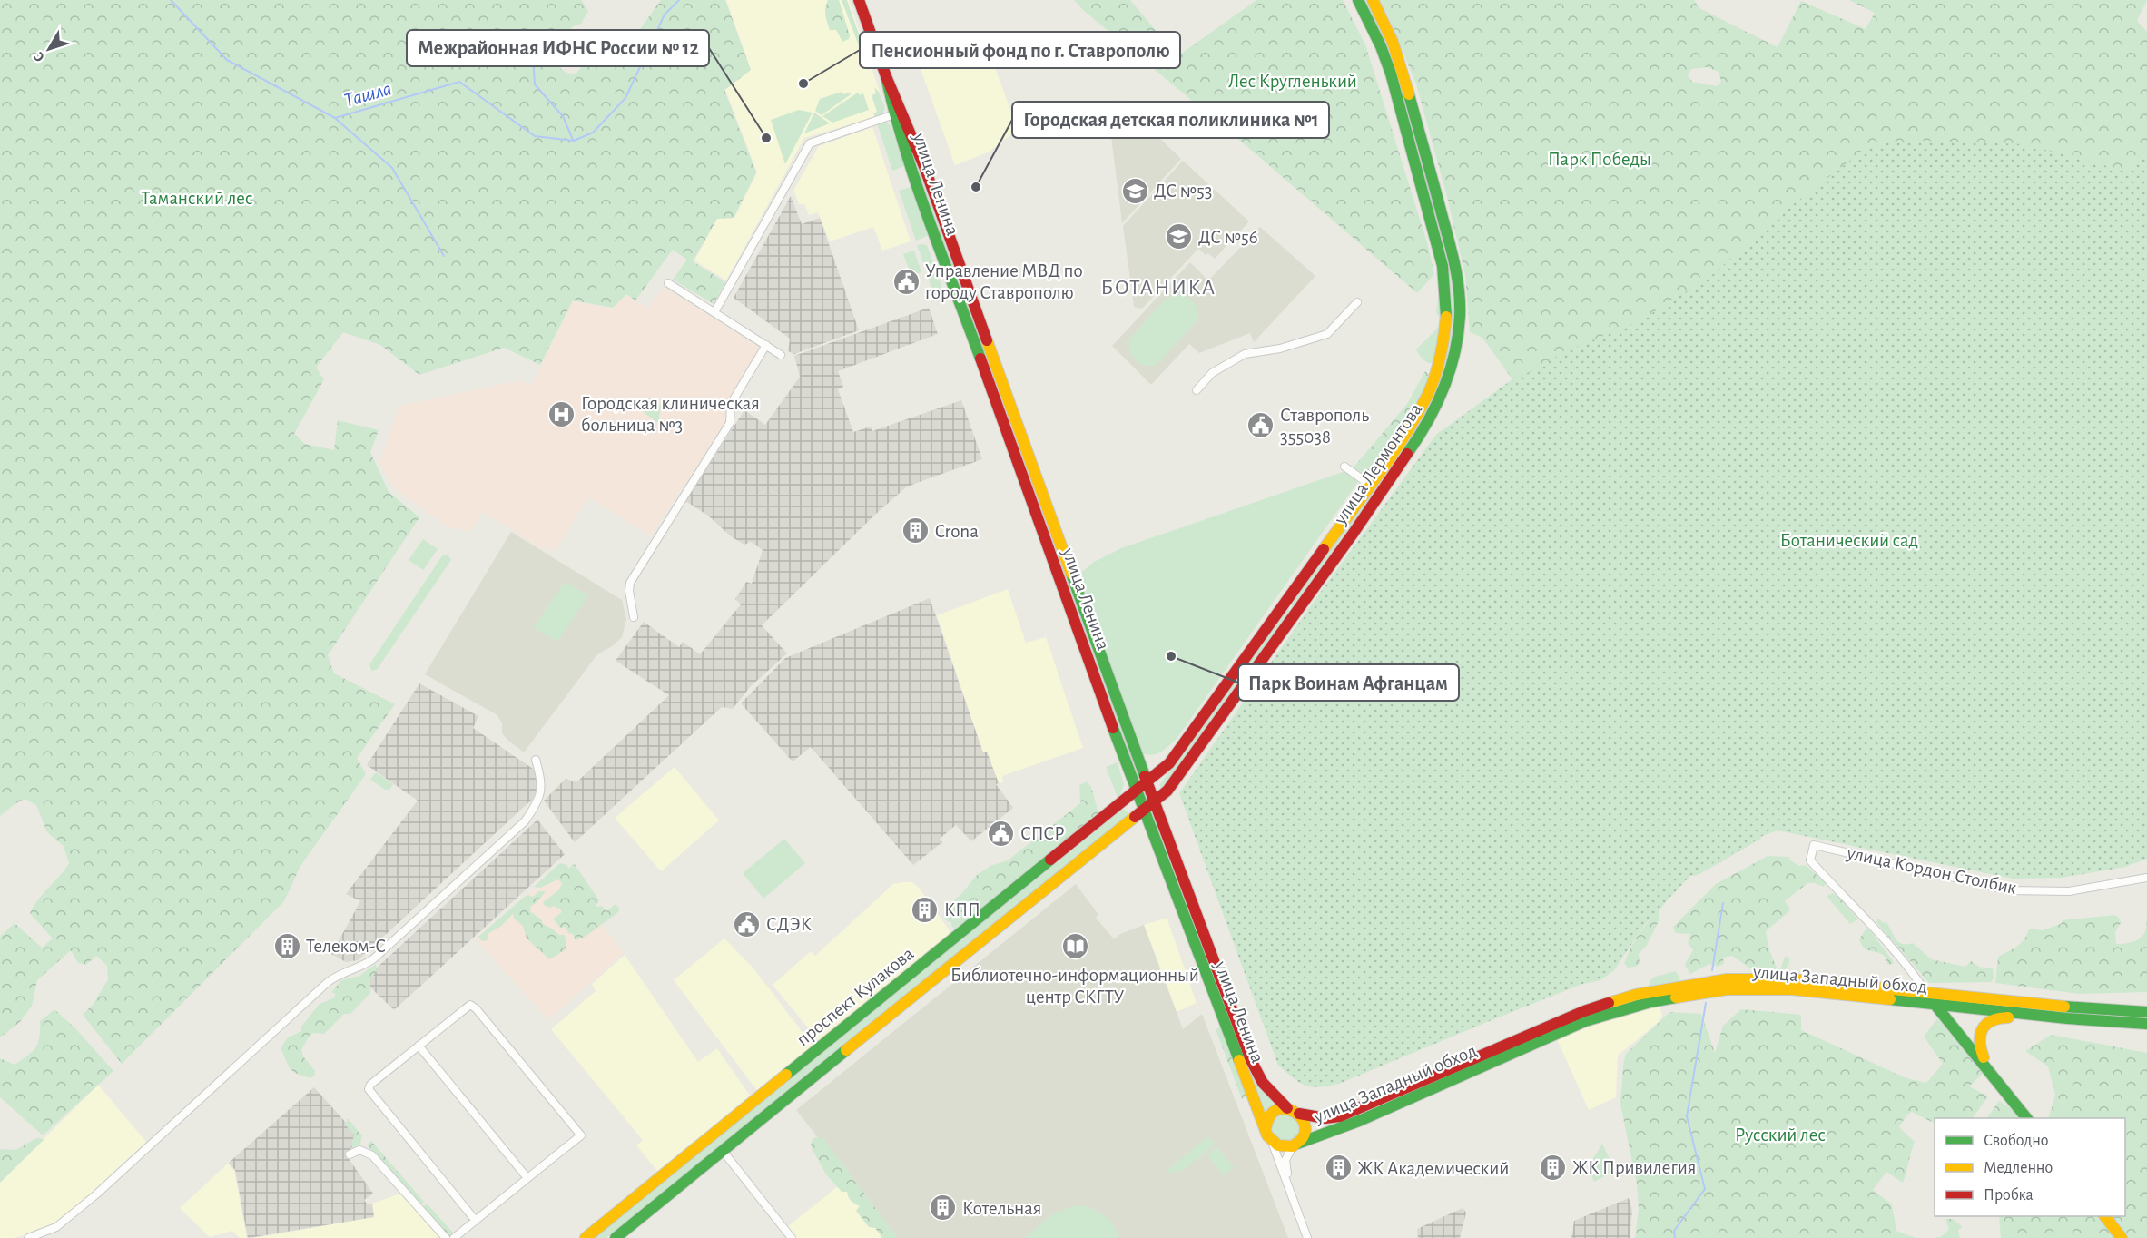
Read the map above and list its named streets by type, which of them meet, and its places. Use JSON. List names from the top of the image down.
{
  "streets": {
    "main road": [
      "улица Ленина",
      "улица Лермонтова",
      "улица Западный обход",
      "проспект Кулакова"
    ],
    "street": ["улица Кордон Столбик"]
  },
  "crossings": [
    ["улица Ленина", "улица Лермонтова"],
    ["улица Ленина", "улица Западный обход"],
    ["улица Ленина", "проспект Кулакова"],
    ["улица Лермонтова", "проспект Кулакова"],
    ["улица Кордон Столбик", "улица Западный обход"]
  ],
  "districts": ["БОТАНИКА"],
  "water": ["Ташла"],
  "parks": [
    "Лес Кругленький",
    "Парк Победы",
    "Таманский лес",
    "Ботанический сад",
    "Русский лес"
  ],
  "places": {
    "other": [
      "Пенсионный фонд по г. Ставрополю",
      "Межрайонная ИФНС России № 12",
      "Городская детская поликлиника №1",
      "Парк Воинам Афганцам"
    ],
    "school or university": ["ДС №53", "ДС №56"],
    "public building": [
      "Управление МВД по городу Ставрополю",
      "Ставрополь 355038",
      "СПСР",
      "СДЭК"
    ],
    "hospital": ["Городская клиническая больница №3"],
    "building": [
      "Crona",
      "КПП",
      "Телеком-С",
      "ЖК Привилегия",
      "ЖК Академический",
      "Котельная"
    ],
    "library": ["Библиотечно-информационный центр СКГТУ"]
  },
  "legend": ["Свободно", "Медленно", "Пробка"],
  "north": "bottom left"
}
